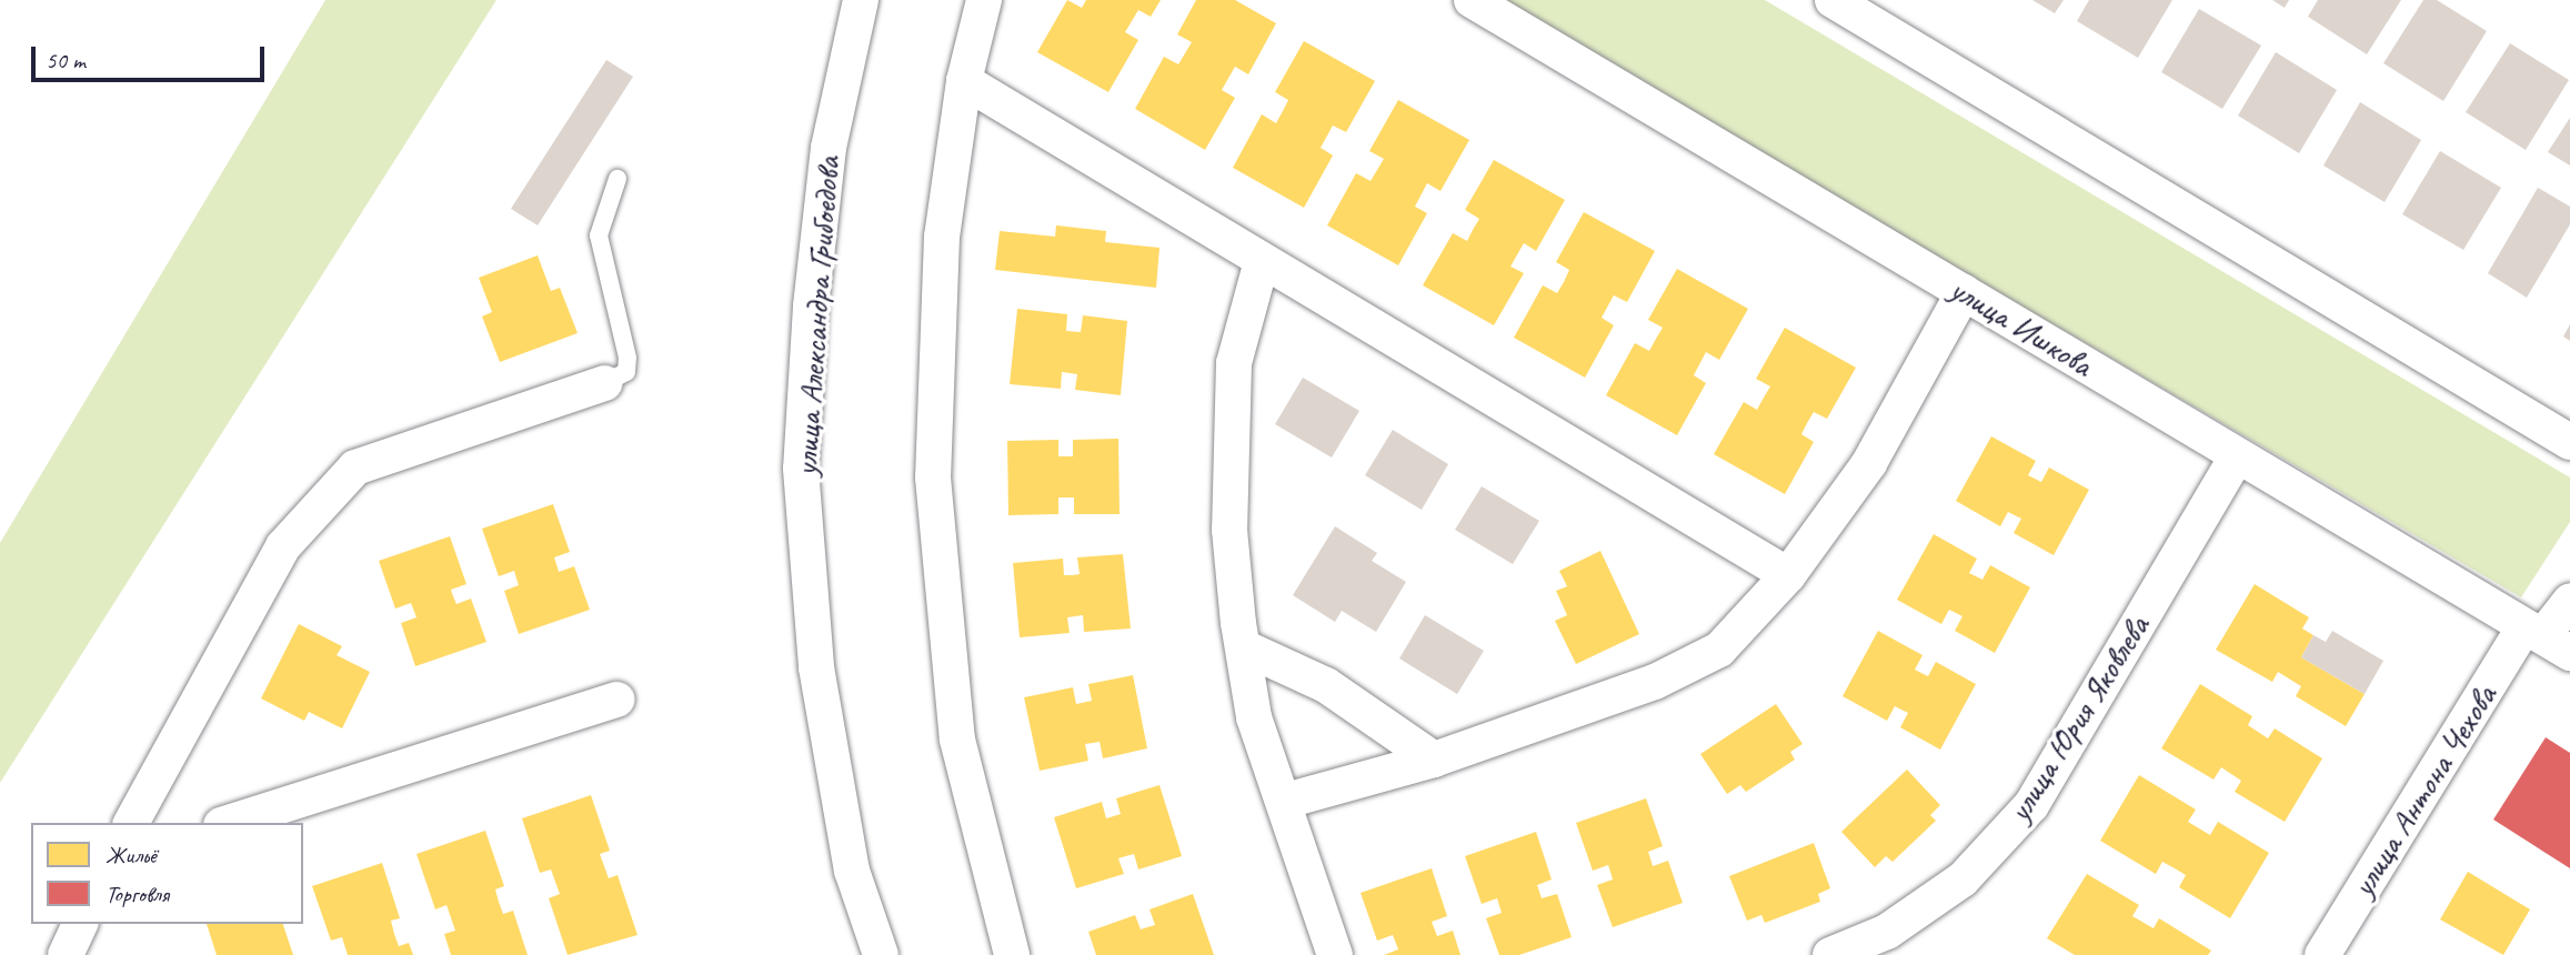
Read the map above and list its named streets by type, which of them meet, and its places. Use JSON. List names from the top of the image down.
{
  "streets": {
    "street": [
      "улица Александра Грибоедова",
      "улица Ишкова",
      "улица Юрия Яковлева",
      "улица Антона Чехова"
    ]
  },
  "crossings": [
    ["улица Ишкова", "улица Юрия Яковлева"],
    ["улица Ишкова", "улица Антона Чехова"]
  ],
  "legend": ["Жильё", "Торговля"],
  "scale_bar": "50 m"
}
